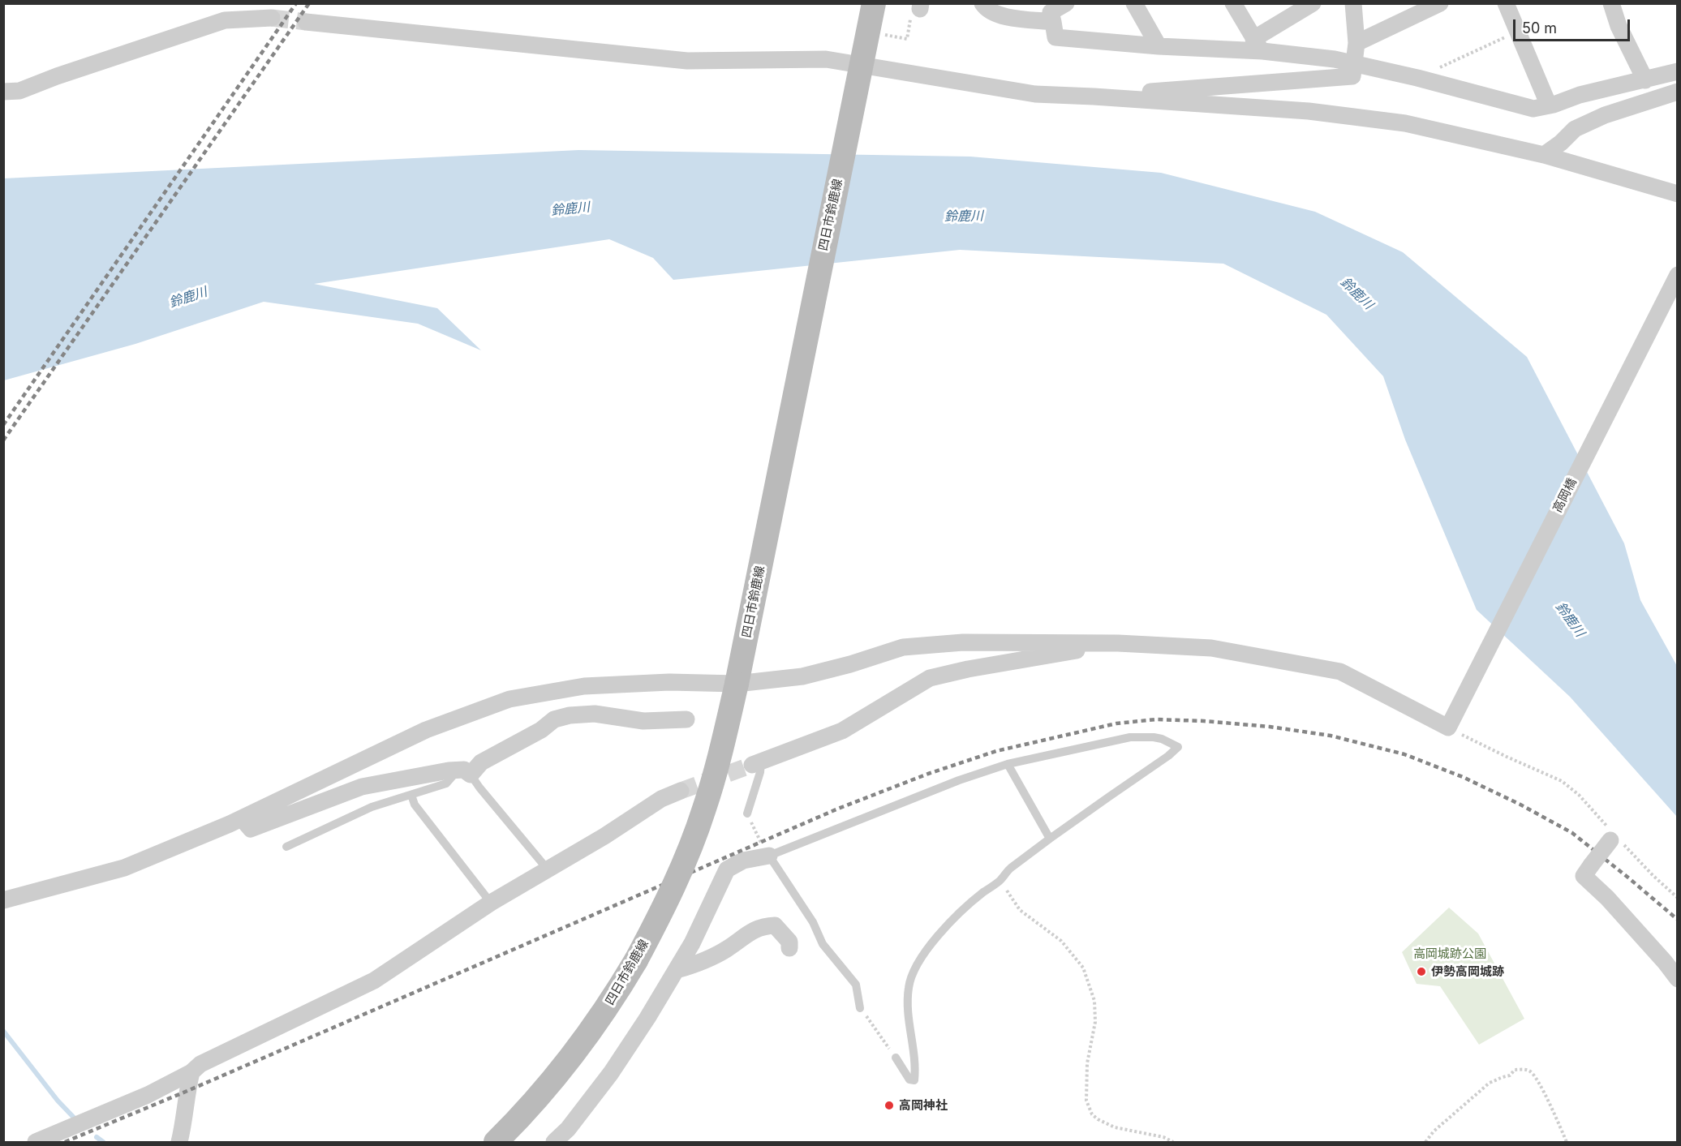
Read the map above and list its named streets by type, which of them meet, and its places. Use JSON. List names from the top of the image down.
{
  "streets": {
    "main road": ["四日市鈴鹿線"],
    "street": ["高岡橋"]
  },
  "water": ["鈴鹿川"],
  "parks": ["高岡城跡公園"],
  "places": ["伊勢高岡城跡", "高岡神社"],
  "scale_bar": "50 m"
}
